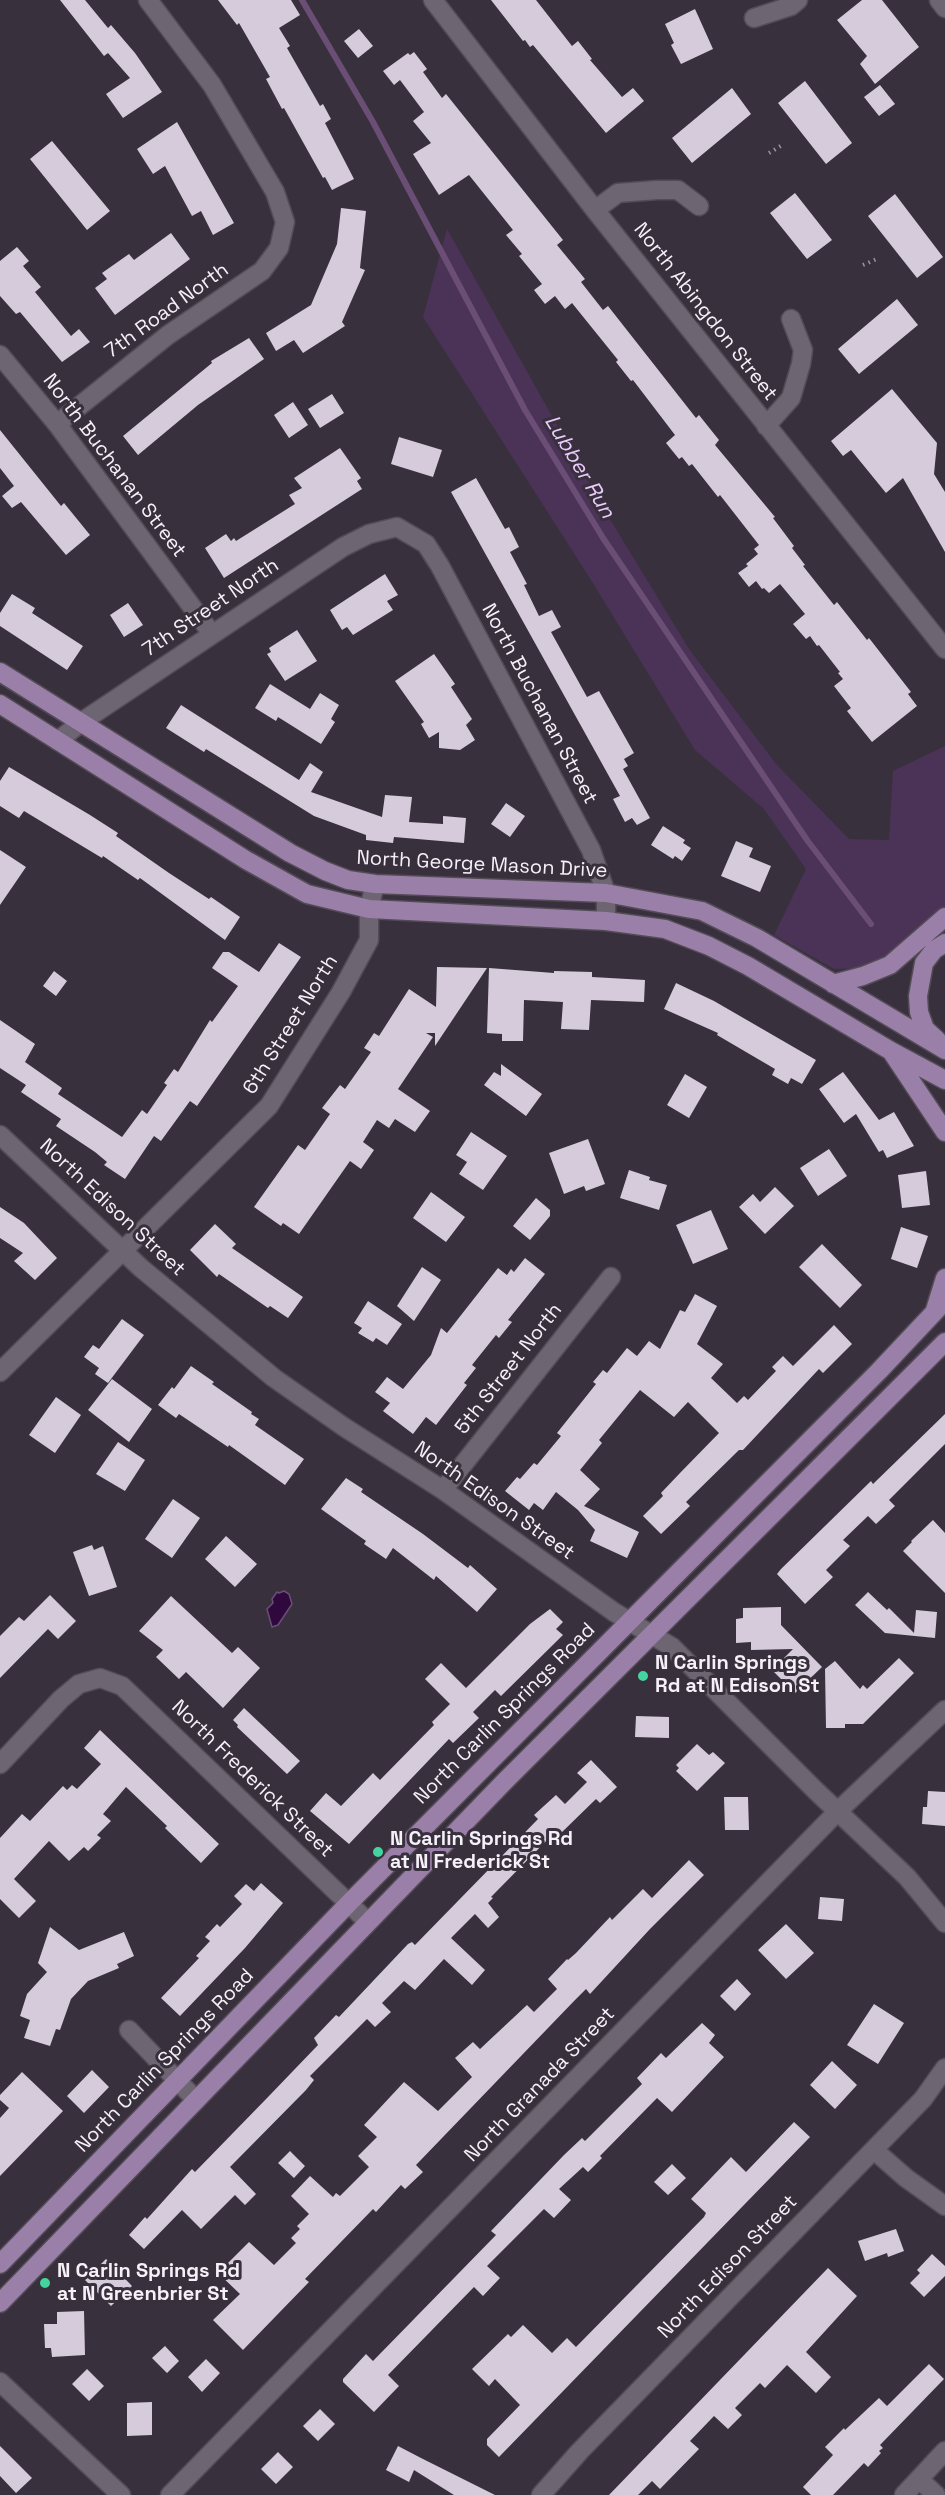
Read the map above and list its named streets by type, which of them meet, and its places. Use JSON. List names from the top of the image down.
{
  "streets": {
    "main road": ["North George Mason Drive", "North Carlin Springs Road"],
    "street": [
      "7th Road North",
      "North Abingdon Street",
      "North Buchanan Street",
      "7th Street North",
      "6th Street North",
      "North Edison Street",
      "5th Street North",
      "North Frederick Street",
      "North Granada Street"
    ]
  },
  "crossings": [
    ["7th Road North", "North Buchanan Street"],
    ["North Buchanan Street", "7th Street North"],
    ["North Buchanan Street", "North George Mason Drive"],
    ["7th Street North", "North George Mason Drive"],
    ["North George Mason Drive", "6th Street North"],
    ["6th Street North", "North Edison Street"],
    ["North Edison Street", "5th Street North"],
    ["North Edison Street", "North Carlin Springs Road"],
    ["North Edison Street", "North Granada Street"],
    ["North Carlin Springs Road", "North Frederick Street"]
  ],
  "water": ["Lubber Run"],
  "places": ["N Carlin Springs Rd at N Edison St", "N Carlin Springs Rd at N Frederick St", "N Carlin Springs Rd at N Greenbrier St"]
}
